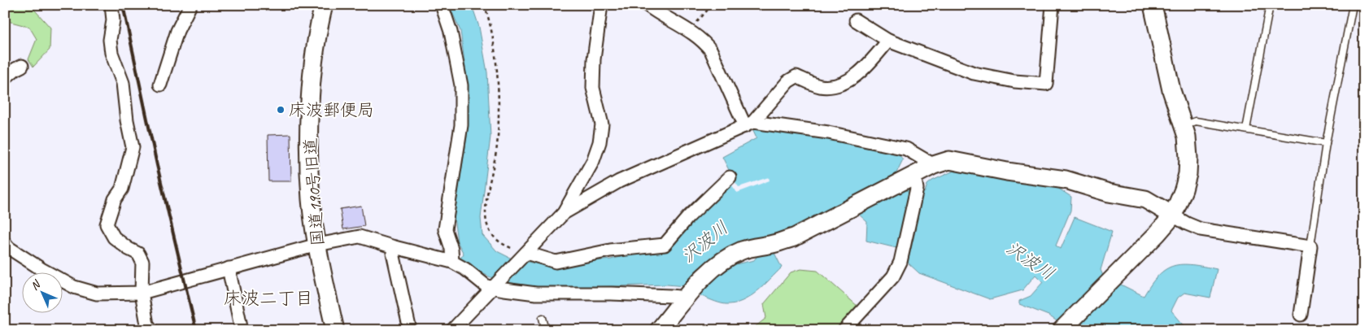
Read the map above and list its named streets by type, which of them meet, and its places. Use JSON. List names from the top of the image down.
{
  "streets": {
    "street": ["国道190号旧道"]
  },
  "districts": ["床波二丁目"],
  "water": ["沢波川"],
  "places": ["床波郵便局"],
  "north": "top left"
}
